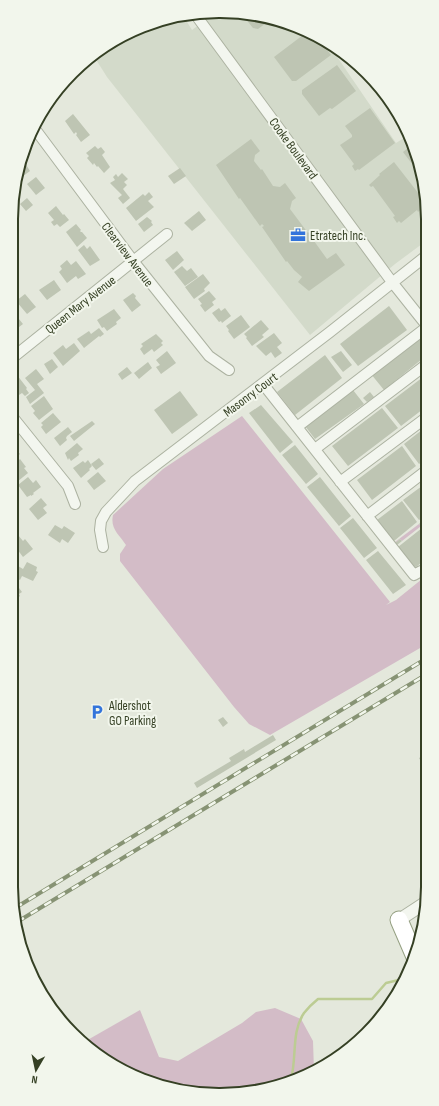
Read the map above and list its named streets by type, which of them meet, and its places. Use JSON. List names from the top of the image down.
{
  "streets": {
    "street": [
      "Cooke Boulevard",
      "Clearview Avenue",
      "Queen Mary Avenue",
      "Masonry Court"
    ]
  },
  "crossings": [
    ["Cooke Boulevard", "Masonry Court"],
    ["Clearview Avenue", "Queen Mary Avenue"]
  ],
  "places": {
    "office": ["Etratech Inc."],
    "parking": ["Aldershot GO Parking"]
  },
  "north": "bottom"
}
